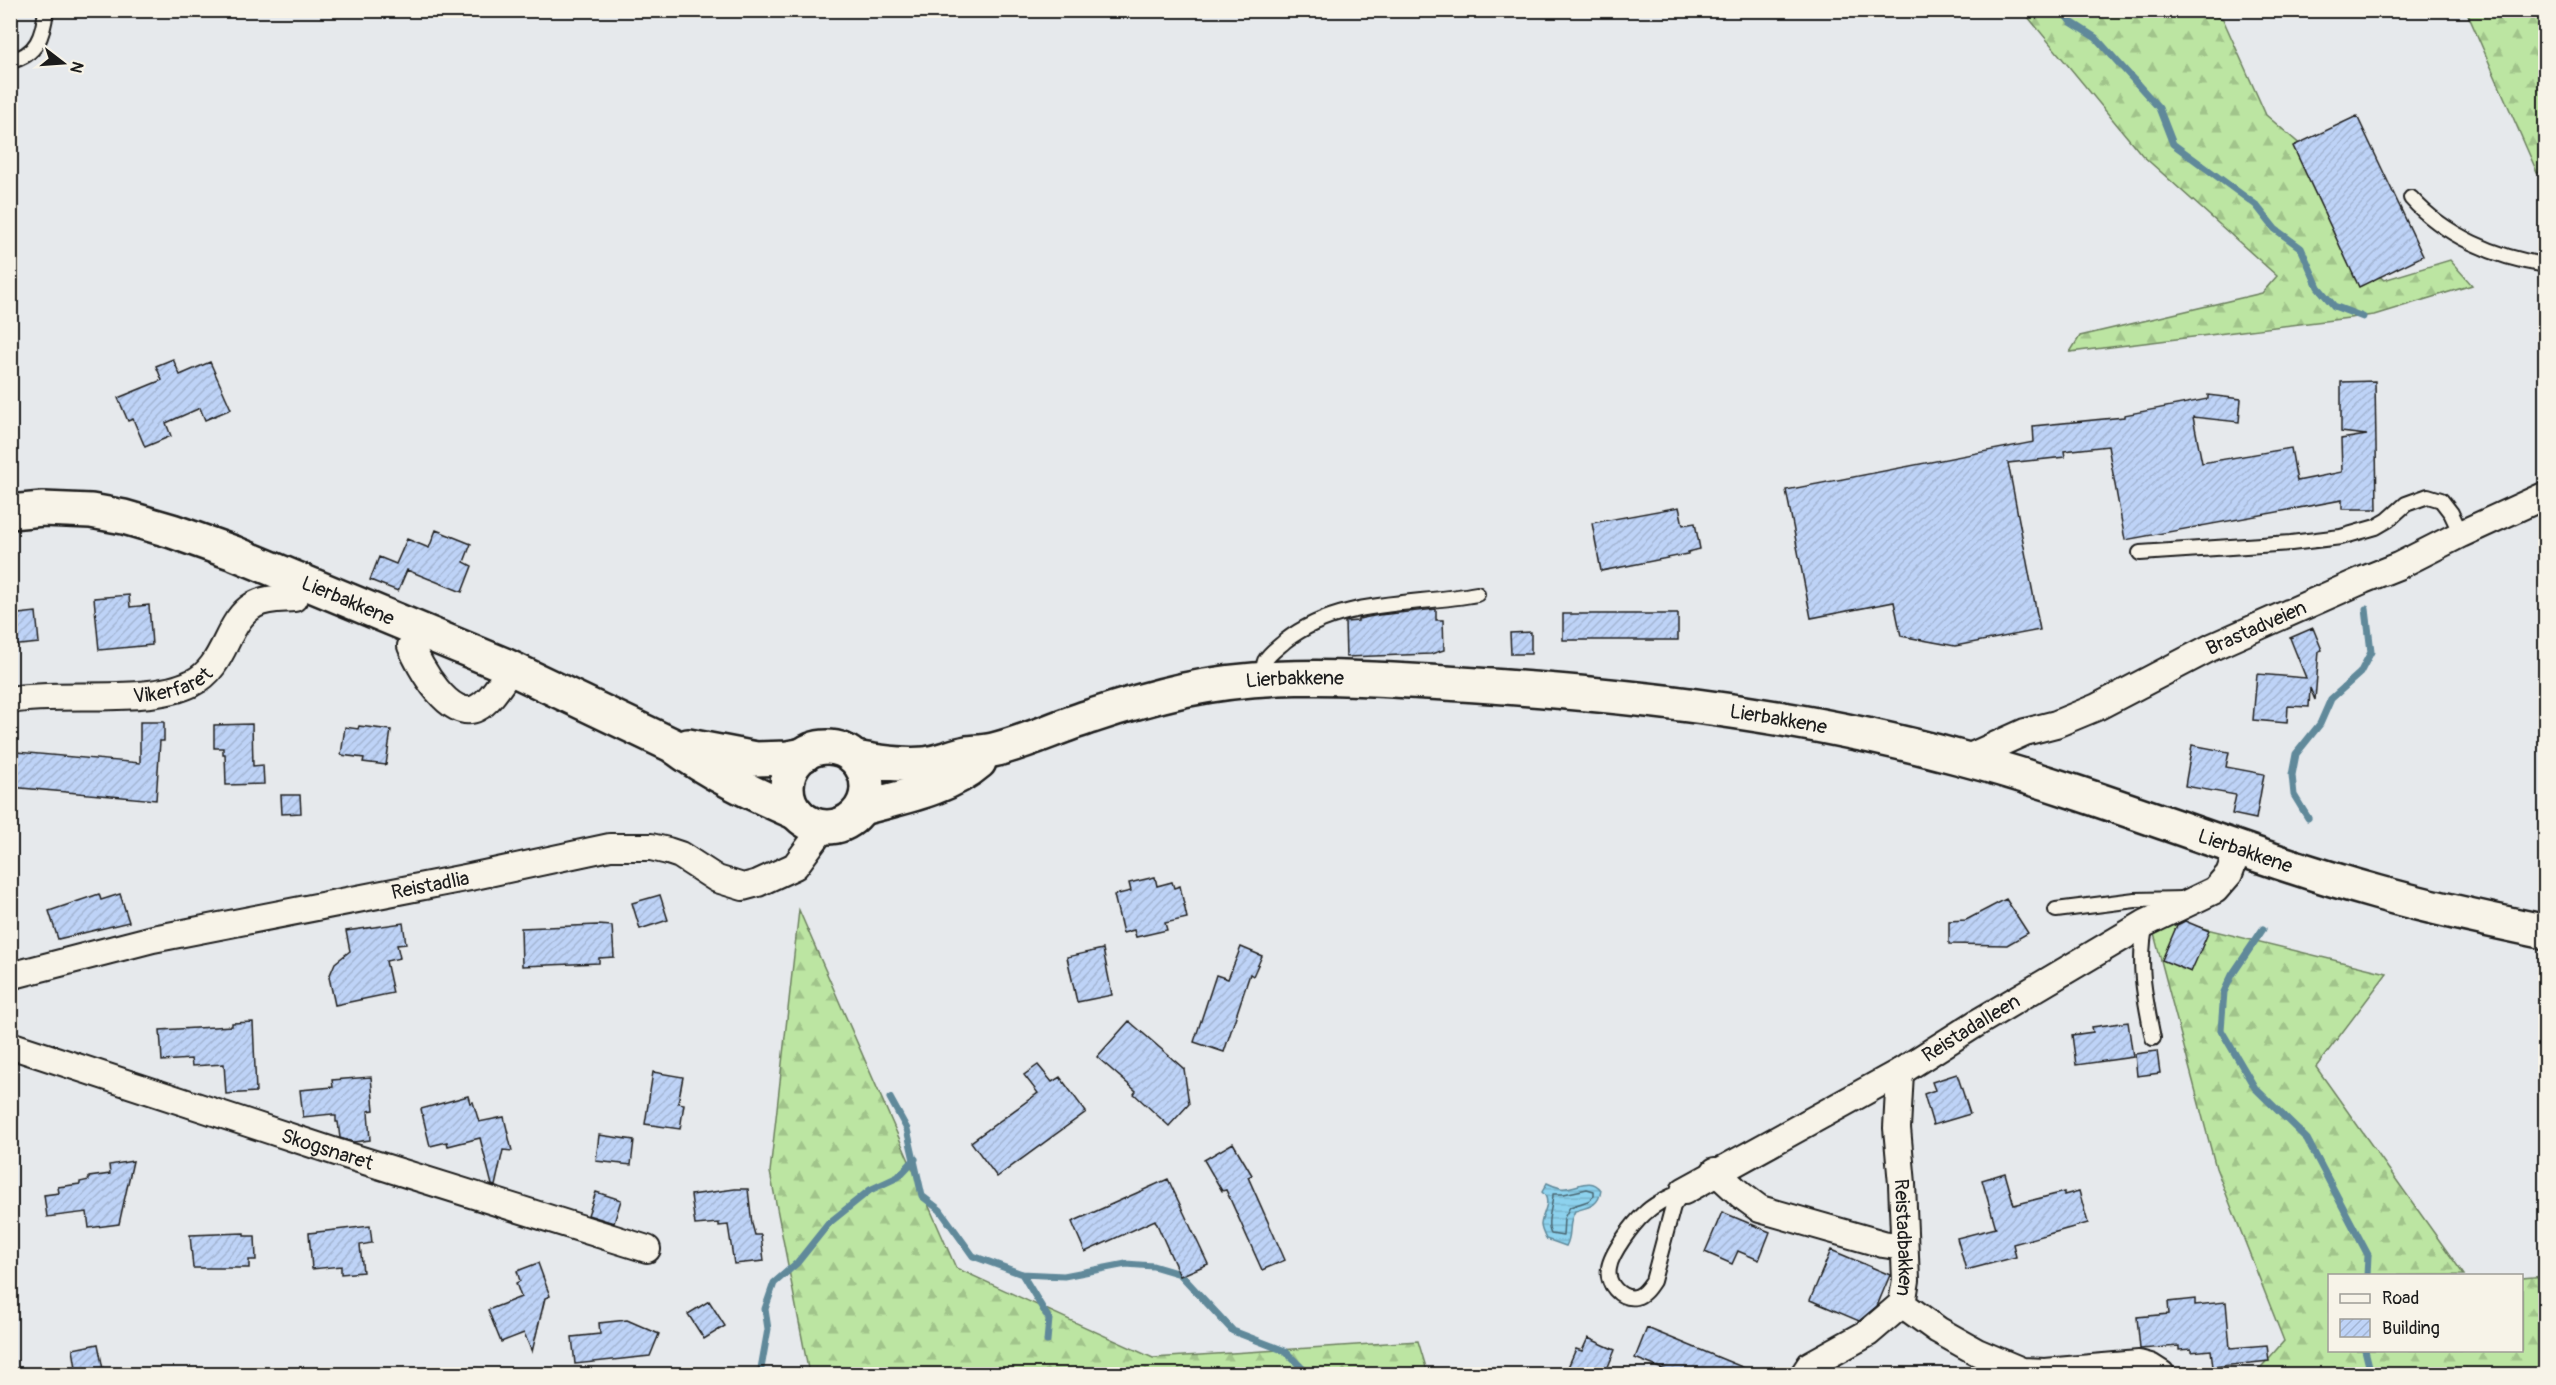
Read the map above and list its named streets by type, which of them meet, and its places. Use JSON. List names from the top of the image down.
{
  "streets": {
    "main road": ["Lierbakkene"],
    "street": [
      "Brastadveien",
      "Vikerfaret",
      "Reistadlia",
      "Reistadalleen",
      "Skogsnaret",
      "Reistadbakken"
    ]
  },
  "crossings": [
    ["Lierbakkene", "Brastadveien"],
    ["Lierbakkene", "Reistadlia"],
    ["Lierbakkene", "Reistadalleen"],
    ["Reistadalleen", "Reistadbakken"]
  ],
  "legend": ["Road", "Building"],
  "north": "right"
}
